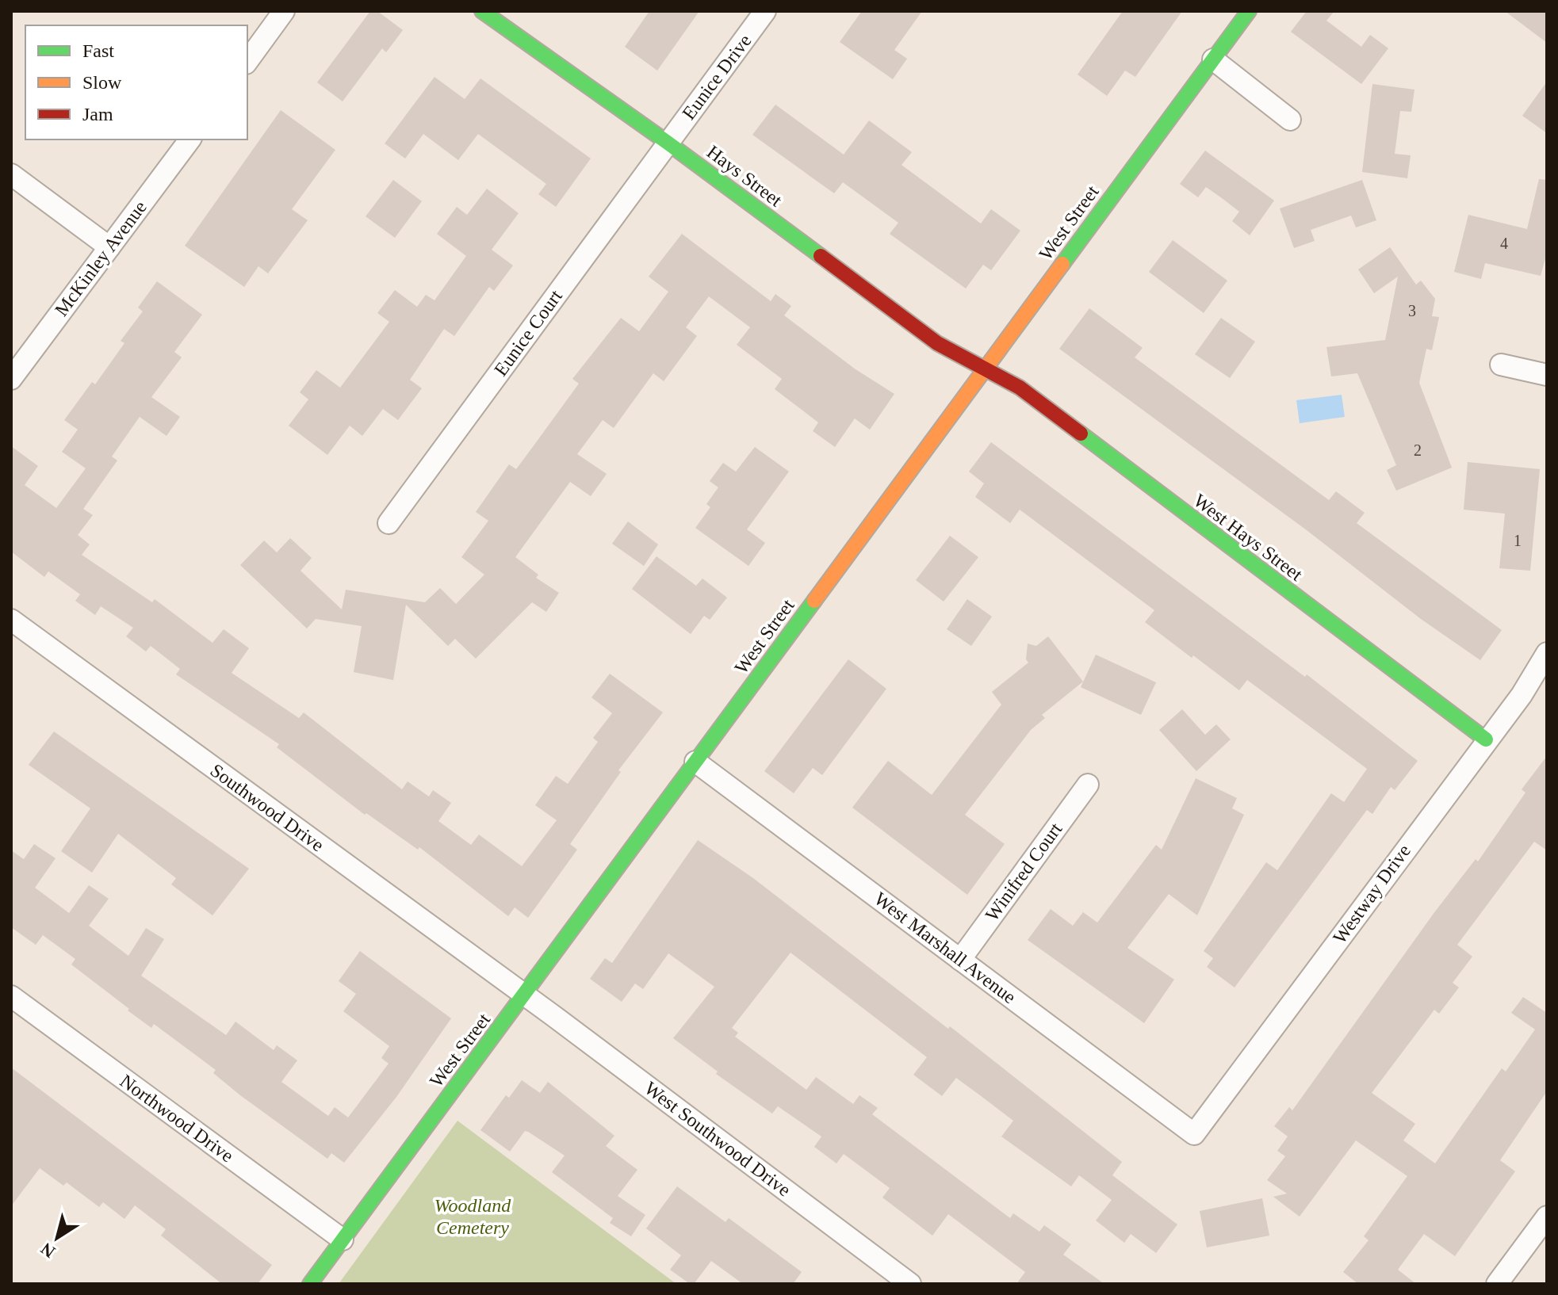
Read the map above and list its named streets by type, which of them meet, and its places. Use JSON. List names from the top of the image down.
{
  "streets": {
    "main road": ["Hays Street", "West Street", "West Hays Street"],
    "street": [
      "Eunice Drive",
      "McKinley Avenue",
      "Eunice Court",
      "Southwood Drive",
      "Winifred Court",
      "Westway Drive",
      "West Marshall Avenue",
      "Northwood Drive",
      "West Southwood Drive"
    ]
  },
  "crossings": [
    ["Eunice Drive", "Hays Street"],
    ["Eunice Drive", "Eunice Court"],
    ["Hays Street", "West Street"],
    ["Hays Street", "Eunice Court"],
    ["Hays Street", "West Hays Street"],
    ["West Street", "West Hays Street"],
    ["West Street", "Southwood Drive"],
    ["West Street", "West Marshall Avenue"],
    ["West Street", "Northwood Drive"],
    ["West Street", "West Southwood Drive"],
    ["West Hays Street", "Westway Drive"],
    ["Southwood Drive", "West Southwood Drive"],
    ["Winifred Court", "West Marshall Avenue"],
    ["Westway Drive", "West Marshall Avenue"]
  ],
  "parks": ["Woodland Cemetery"],
  "house_numbers": [
    "4",
    "3",
    "2",
    "1"
  ],
  "legend": ["Fast", "Slow", "Jam"],
  "north": "bottom left"
}
